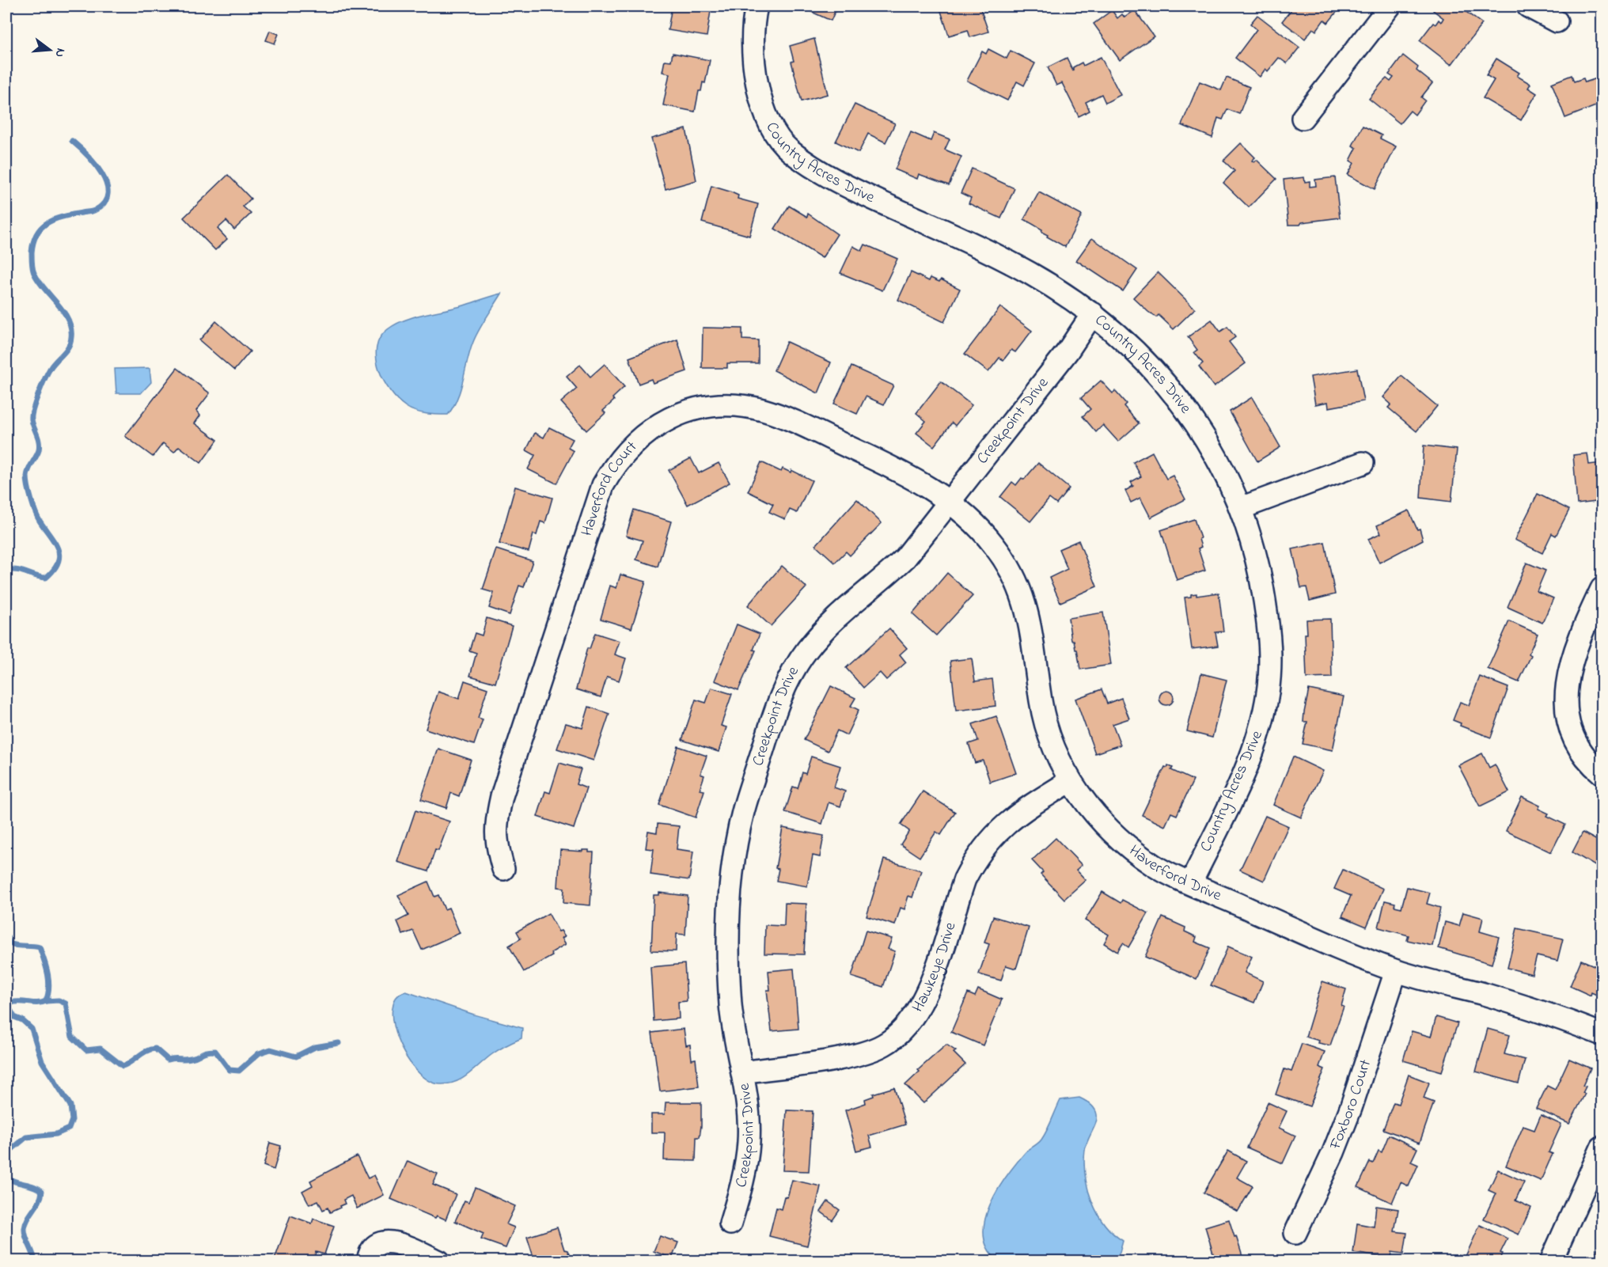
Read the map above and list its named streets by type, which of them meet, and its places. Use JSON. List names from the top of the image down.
{
  "streets": {
    "street": [
      "Country Acres Drive",
      "Creekpoint Drive",
      "Haverford Court",
      "Haverford Drive",
      "Hawkeye Drive",
      "Foxboro Court"
    ]
  },
  "crossings": [
    ["Country Acres Drive", "Creekpoint Drive"],
    ["Country Acres Drive", "Haverford Drive"],
    ["Creekpoint Drive", "Haverford Court"],
    ["Creekpoint Drive", "Haverford Drive"],
    ["Creekpoint Drive", "Hawkeye Drive"],
    ["Haverford Court", "Haverford Drive"],
    ["Haverford Drive", "Hawkeye Drive"],
    ["Haverford Drive", "Foxboro Court"]
  ],
  "north": "right"
}
